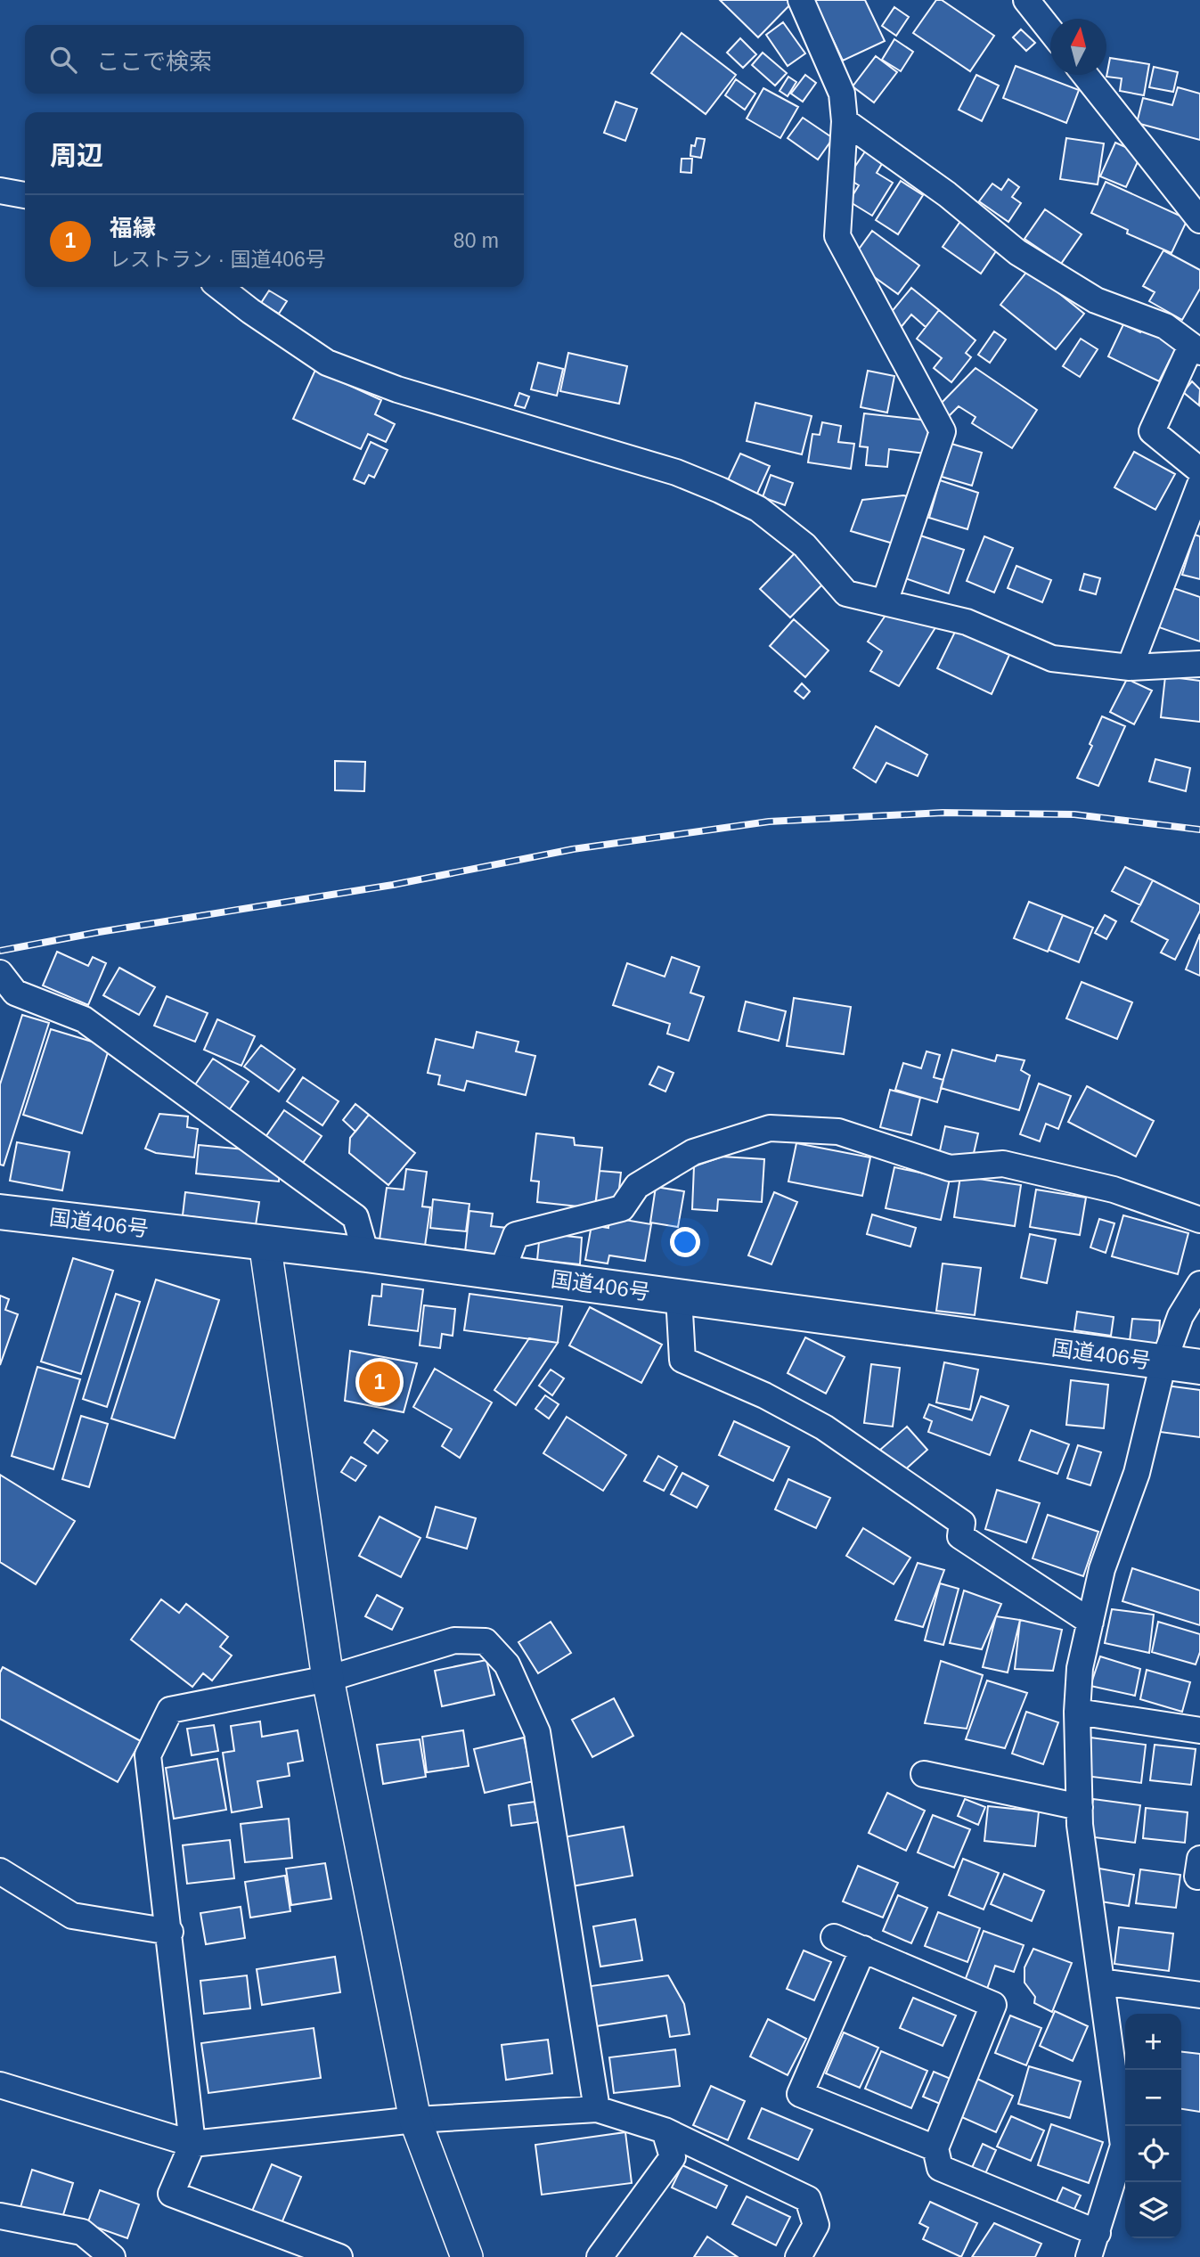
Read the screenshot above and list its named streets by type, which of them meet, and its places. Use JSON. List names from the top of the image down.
{
  "streets": {
    "highway": ["国道406号"]
  },
  "north": "top",
  "page": {
    "search": "ここで検索",
    "heading": "周辺",
    "list": [
      {
        "mark": "1",
        "name": "福縁",
        "note": "レストラン · 国道406号",
        "value": "80 m"
      }
    ],
    "pins": "1",
    "map_buttons": ["+", "−"]
  }
}
